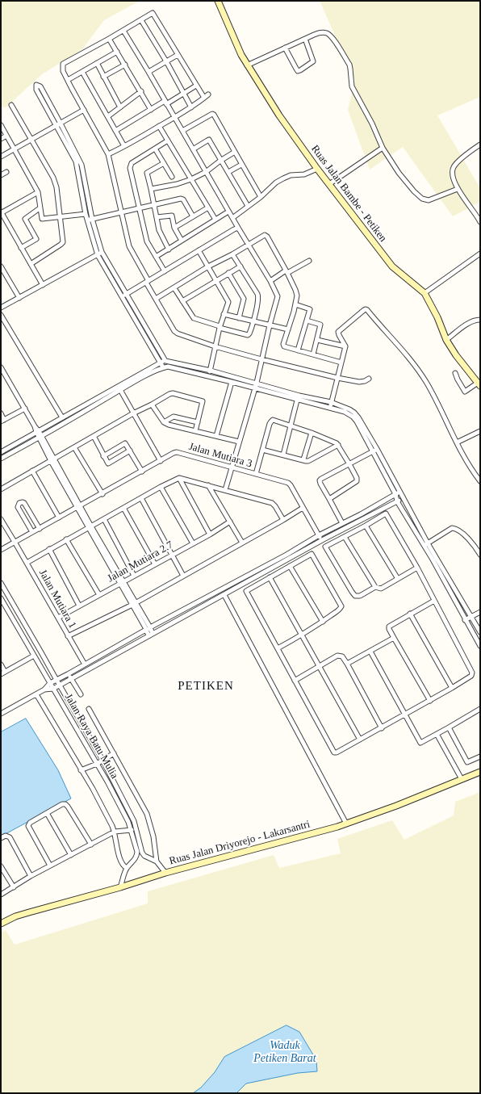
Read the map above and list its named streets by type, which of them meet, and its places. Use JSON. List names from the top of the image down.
{
  "streets": {
    "main road": ["Ruas Jalan Bambe - Petiken", "Ruas Jalan Driyorejo - Lakarsantri"],
    "street": [
      "Jalan Mutiara 3",
      "Jalan Mutiara 2.7",
      "Jalan Mutiara 1",
      "Jalan Raya Batu Mulia"
    ]
  },
  "crossings": [
    ["Jalan Mutiara 3", "Jalan Mutiara 1"],
    ["Jalan Mutiara 2.7", "Jalan Mutiara 1"],
    ["Jalan Raya Batu Mulia", "Ruas Jalan Driyorejo - Lakarsantri"]
  ],
  "districts": ["PETIKEN"],
  "water": ["Waduk Petiken Barat"]
}
